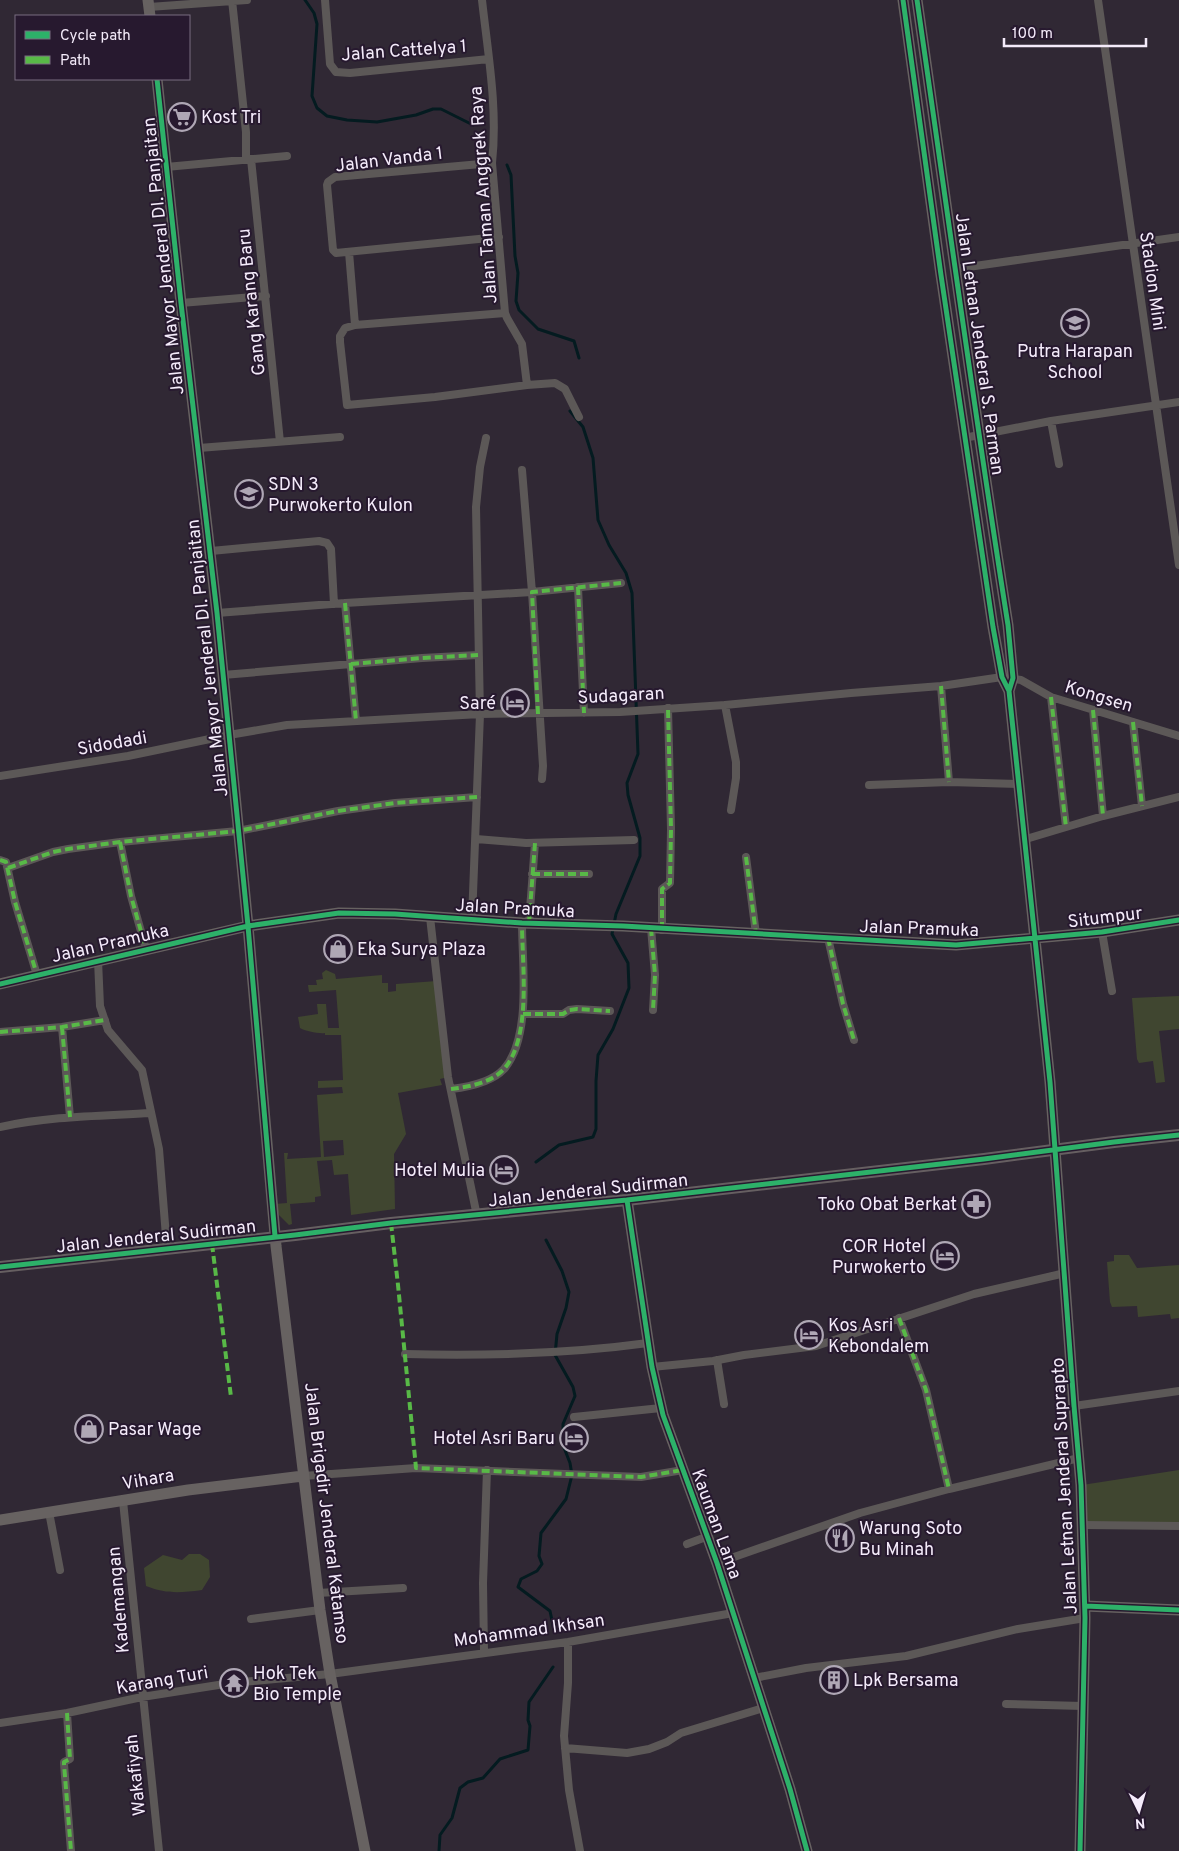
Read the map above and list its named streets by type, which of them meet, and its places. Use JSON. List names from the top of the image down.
{
  "streets": {
    "main road": ["Jalan Jenderal Sudirman"],
    "street": [
      "Jalan Cattelya 1",
      "Jalan Vanda 1",
      "Jalan Taman Anggrek Raya",
      "Jalan Mayor Jenderal DI. Panjaitan",
      "Stadion Mini",
      "Gang Karang Baru",
      "Jalan Letnan Jenderal S. Parman",
      "Sudagaran",
      "Kongsen",
      "Sidodadi",
      "Jalan Pramuka",
      "Situmpur",
      "Vihara",
      "Jalan Letnan Jenderal Suprapto",
      "Jalan Brigadir Jenderal Katamso",
      "Kauman Lama",
      "Kademangan",
      "Mohammad Ikhsan",
      "Karang Turi",
      "Wakafiyah"
    ]
  },
  "crossings": [
    ["Jalan Cattelya 1", "Jalan Taman Anggrek Raya"],
    ["Jalan Vanda 1", "Jalan Taman Anggrek Raya"],
    ["Jalan Mayor Jenderal DI. Panjaitan", "Sudagaran"],
    ["Jalan Mayor Jenderal DI. Panjaitan", "Sidodadi"],
    ["Jalan Mayor Jenderal DI. Panjaitan", "Jalan Pramuka"],
    ["Jalan Mayor Jenderal DI. Panjaitan", "Jalan Jenderal Sudirman"],
    ["Jalan Mayor Jenderal DI. Panjaitan", "Jalan Brigadir Jenderal Katamso"],
    ["Jalan Letnan Jenderal S. Parman", "Sudagaran"],
    ["Jalan Letnan Jenderal S. Parman", "Kongsen"],
    ["Jalan Letnan Jenderal S. Parman", "Jalan Pramuka"],
    ["Jalan Letnan Jenderal S. Parman", "Situmpur"],
    ["Jalan Letnan Jenderal S. Parman", "Jalan Jenderal Sudirman"],
    ["Jalan Letnan Jenderal S. Parman", "Jalan Letnan Jenderal Suprapto"],
    ["Sudagaran", "Kongsen"],
    ["Sudagaran", "Sidodadi"],
    ["Jalan Pramuka", "Situmpur"],
    ["Jalan Jenderal Sudirman", "Jalan Letnan Jenderal Suprapto"],
    ["Jalan Jenderal Sudirman", "Jalan Brigadir Jenderal Katamso"],
    ["Jalan Jenderal Sudirman", "Kauman Lama"],
    ["Vihara", "Jalan Brigadir Jenderal Katamso"],
    ["Vihara", "Kademangan"],
    ["Jalan Brigadir Jenderal Katamso", "Mohammad Ikhsan"],
    ["Jalan Brigadir Jenderal Katamso", "Karang Turi"],
    ["Kauman Lama", "Mohammad Ikhsan"],
    ["Kademangan", "Karang Turi"],
    ["Kademangan", "Wakafiyah"],
    ["Mohammad Ikhsan", "Karang Turi"],
    ["Karang Turi", "Wakafiyah"]
  ],
  "places": {
    "supermarket": ["Kost Tri"],
    "school or university": ["Putra Harapan School", "SDN 3 Purwokerto Kulon"],
    "hotel": [
      "Saré",
      "Hotel Mulia",
      "COR Hotel Purwokerto",
      "Kos Asri Kebondalem",
      "Hotel Asri Baru"
    ],
    "shop": ["Eka Surya Plaza", "Pasar Wage"],
    "pharmacy": ["Toko Obat Berkat"],
    "restaurant": ["Warung Soto Bu Minah"],
    "building": ["Lpk Bersama"],
    "temple": ["Hok Tek Bio Temple"]
  },
  "legend": ["Cycle path", "Path"],
  "scale_bar": "100 m",
  "north": "bottom"
}
